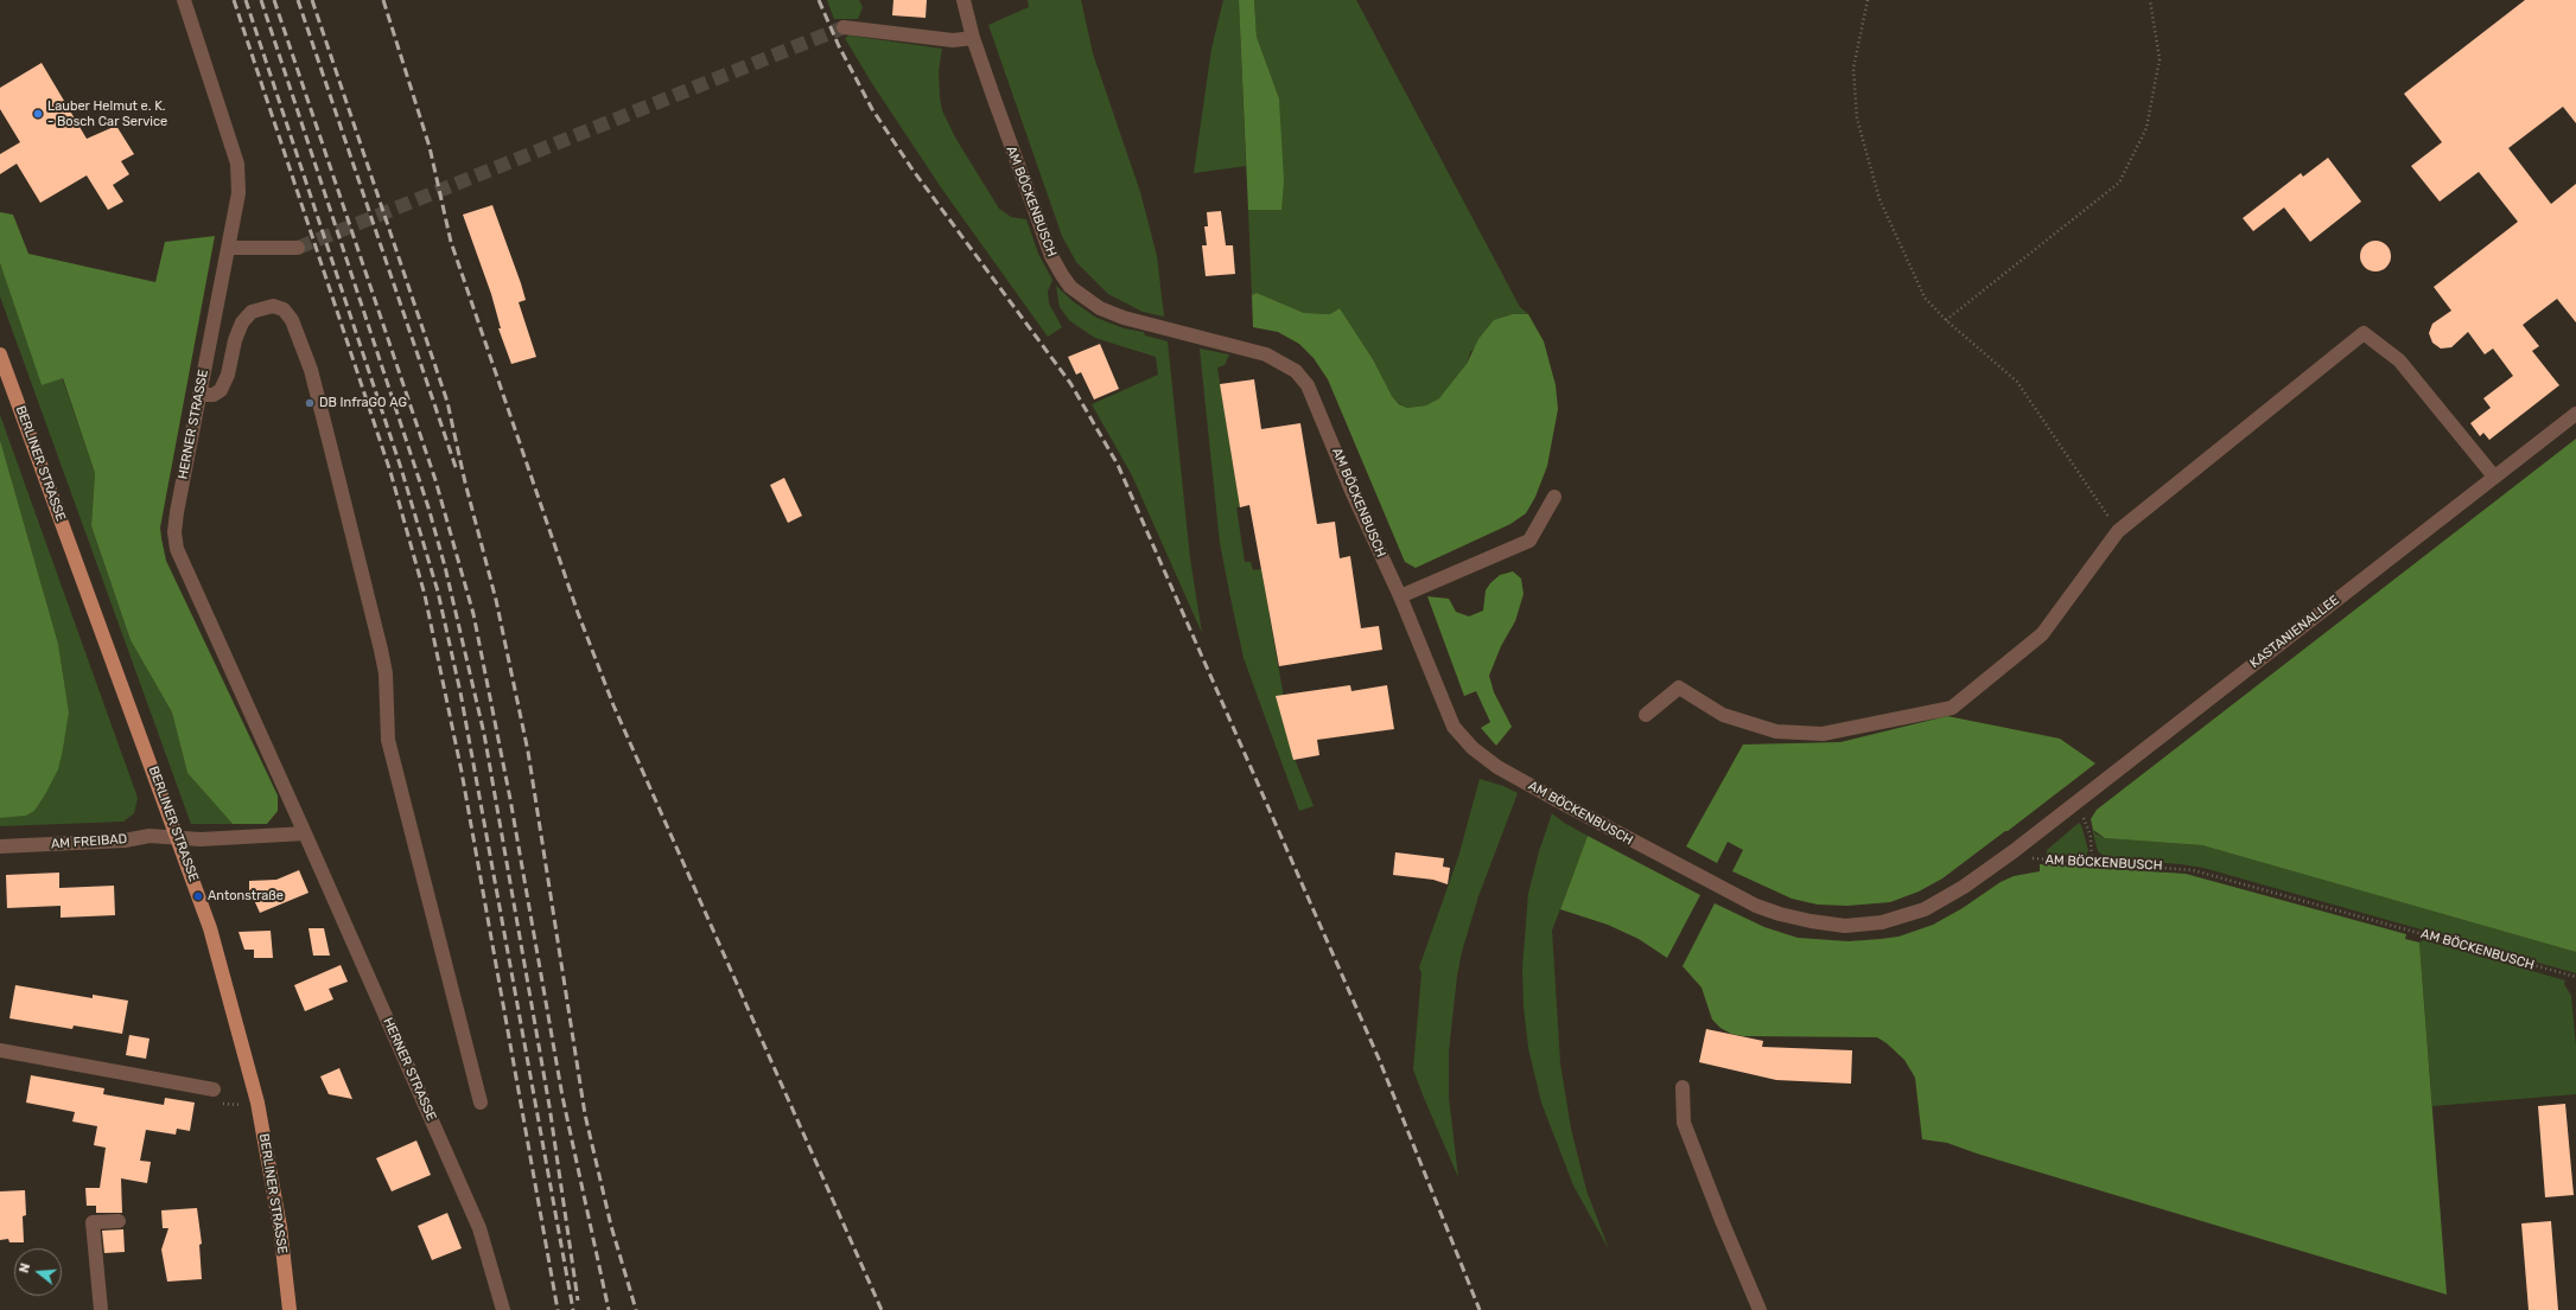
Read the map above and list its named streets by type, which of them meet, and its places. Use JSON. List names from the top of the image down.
{
  "streets": {
    "main road": ["BERLINER STRASSE"],
    "street": [
      "AM BÖCKENBUSCH",
      "HERNER STRASSE",
      "KASTANIENALLEE",
      "AM FREIBAD"
    ]
  },
  "crossings": [
    ["AM BÖCKENBUSCH", "KASTANIENALLEE"],
    ["BERLINER STRASSE", "AM FREIBAD"]
  ],
  "places": ["Lauber Helmut e. K. - Bosch Car Service", "DB InfraGO AG", "Antonstraße"],
  "north": "left"
}
